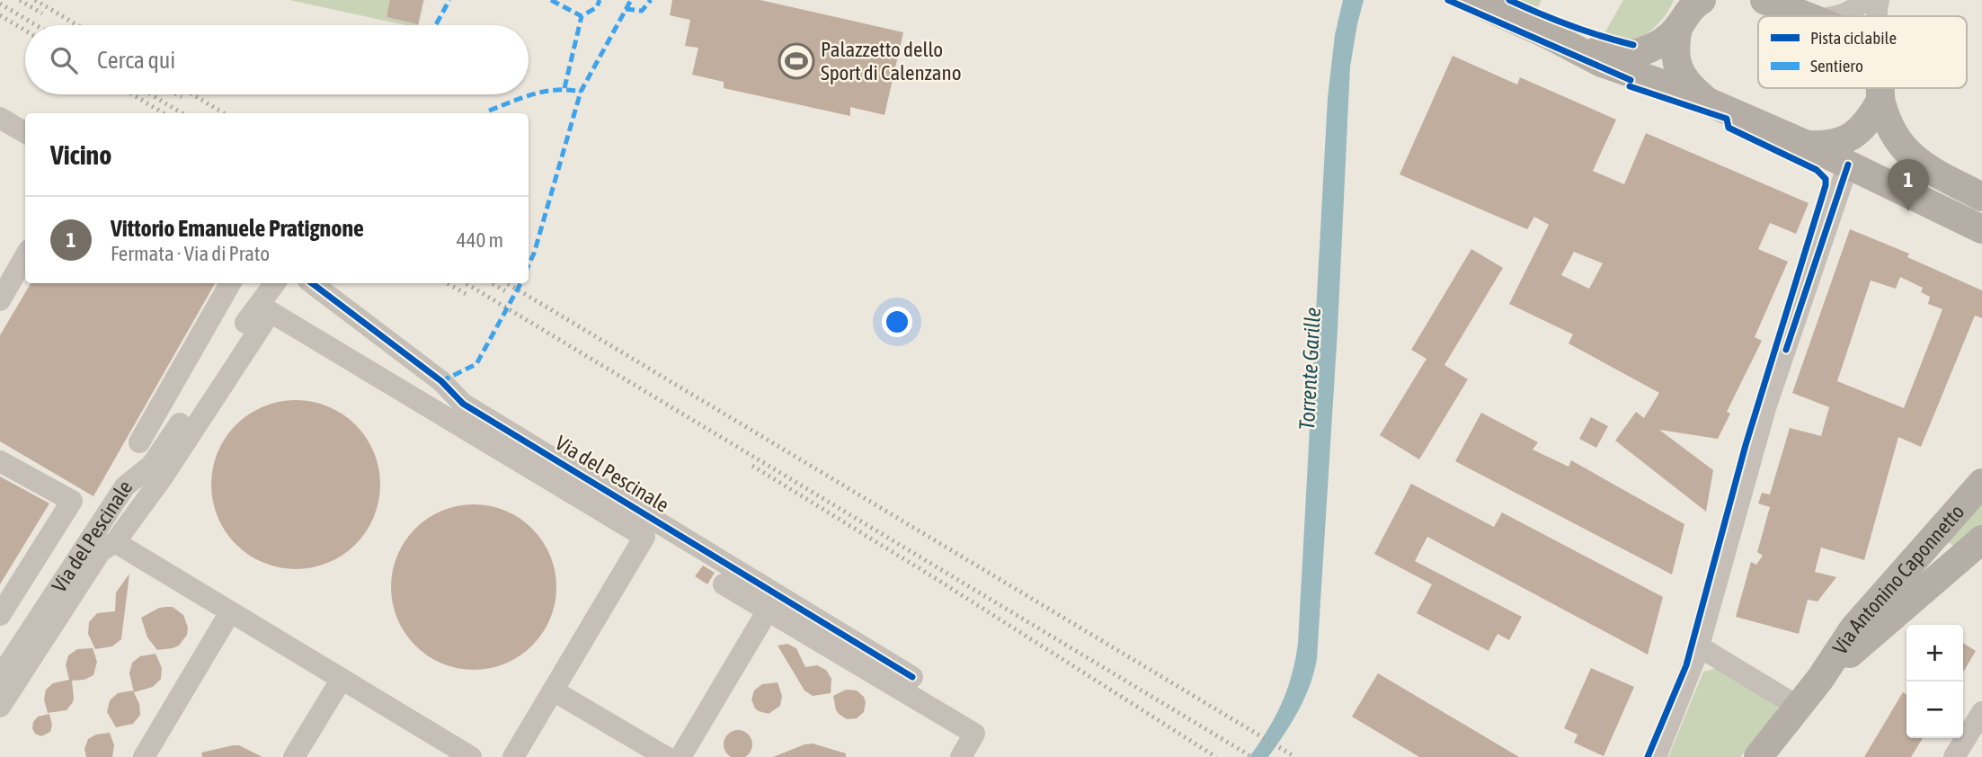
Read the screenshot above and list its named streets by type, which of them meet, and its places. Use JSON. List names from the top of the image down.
{
  "streets": {
    "main road": ["Via Antonino Caponnetto"],
    "street": ["Via del Pescinale"]
  },
  "water": ["Torrente Garille"],
  "places": {
    "sports": ["Palazzetto dello Sport di Calenzano"]
  },
  "legend": ["Pista ciclabile", "Sentiero"],
  "page": {
    "search": "Cerca qui",
    "heading": "Vicino",
    "pins": "1",
    "list": [
      {
        "mark": "1",
        "name": "Vittorio Emanuele Pratignone",
        "note": "Fermata · Via di Prato",
        "value": "440 m"
      }
    ],
    "map_buttons": ["+", "−"]
  }
}
